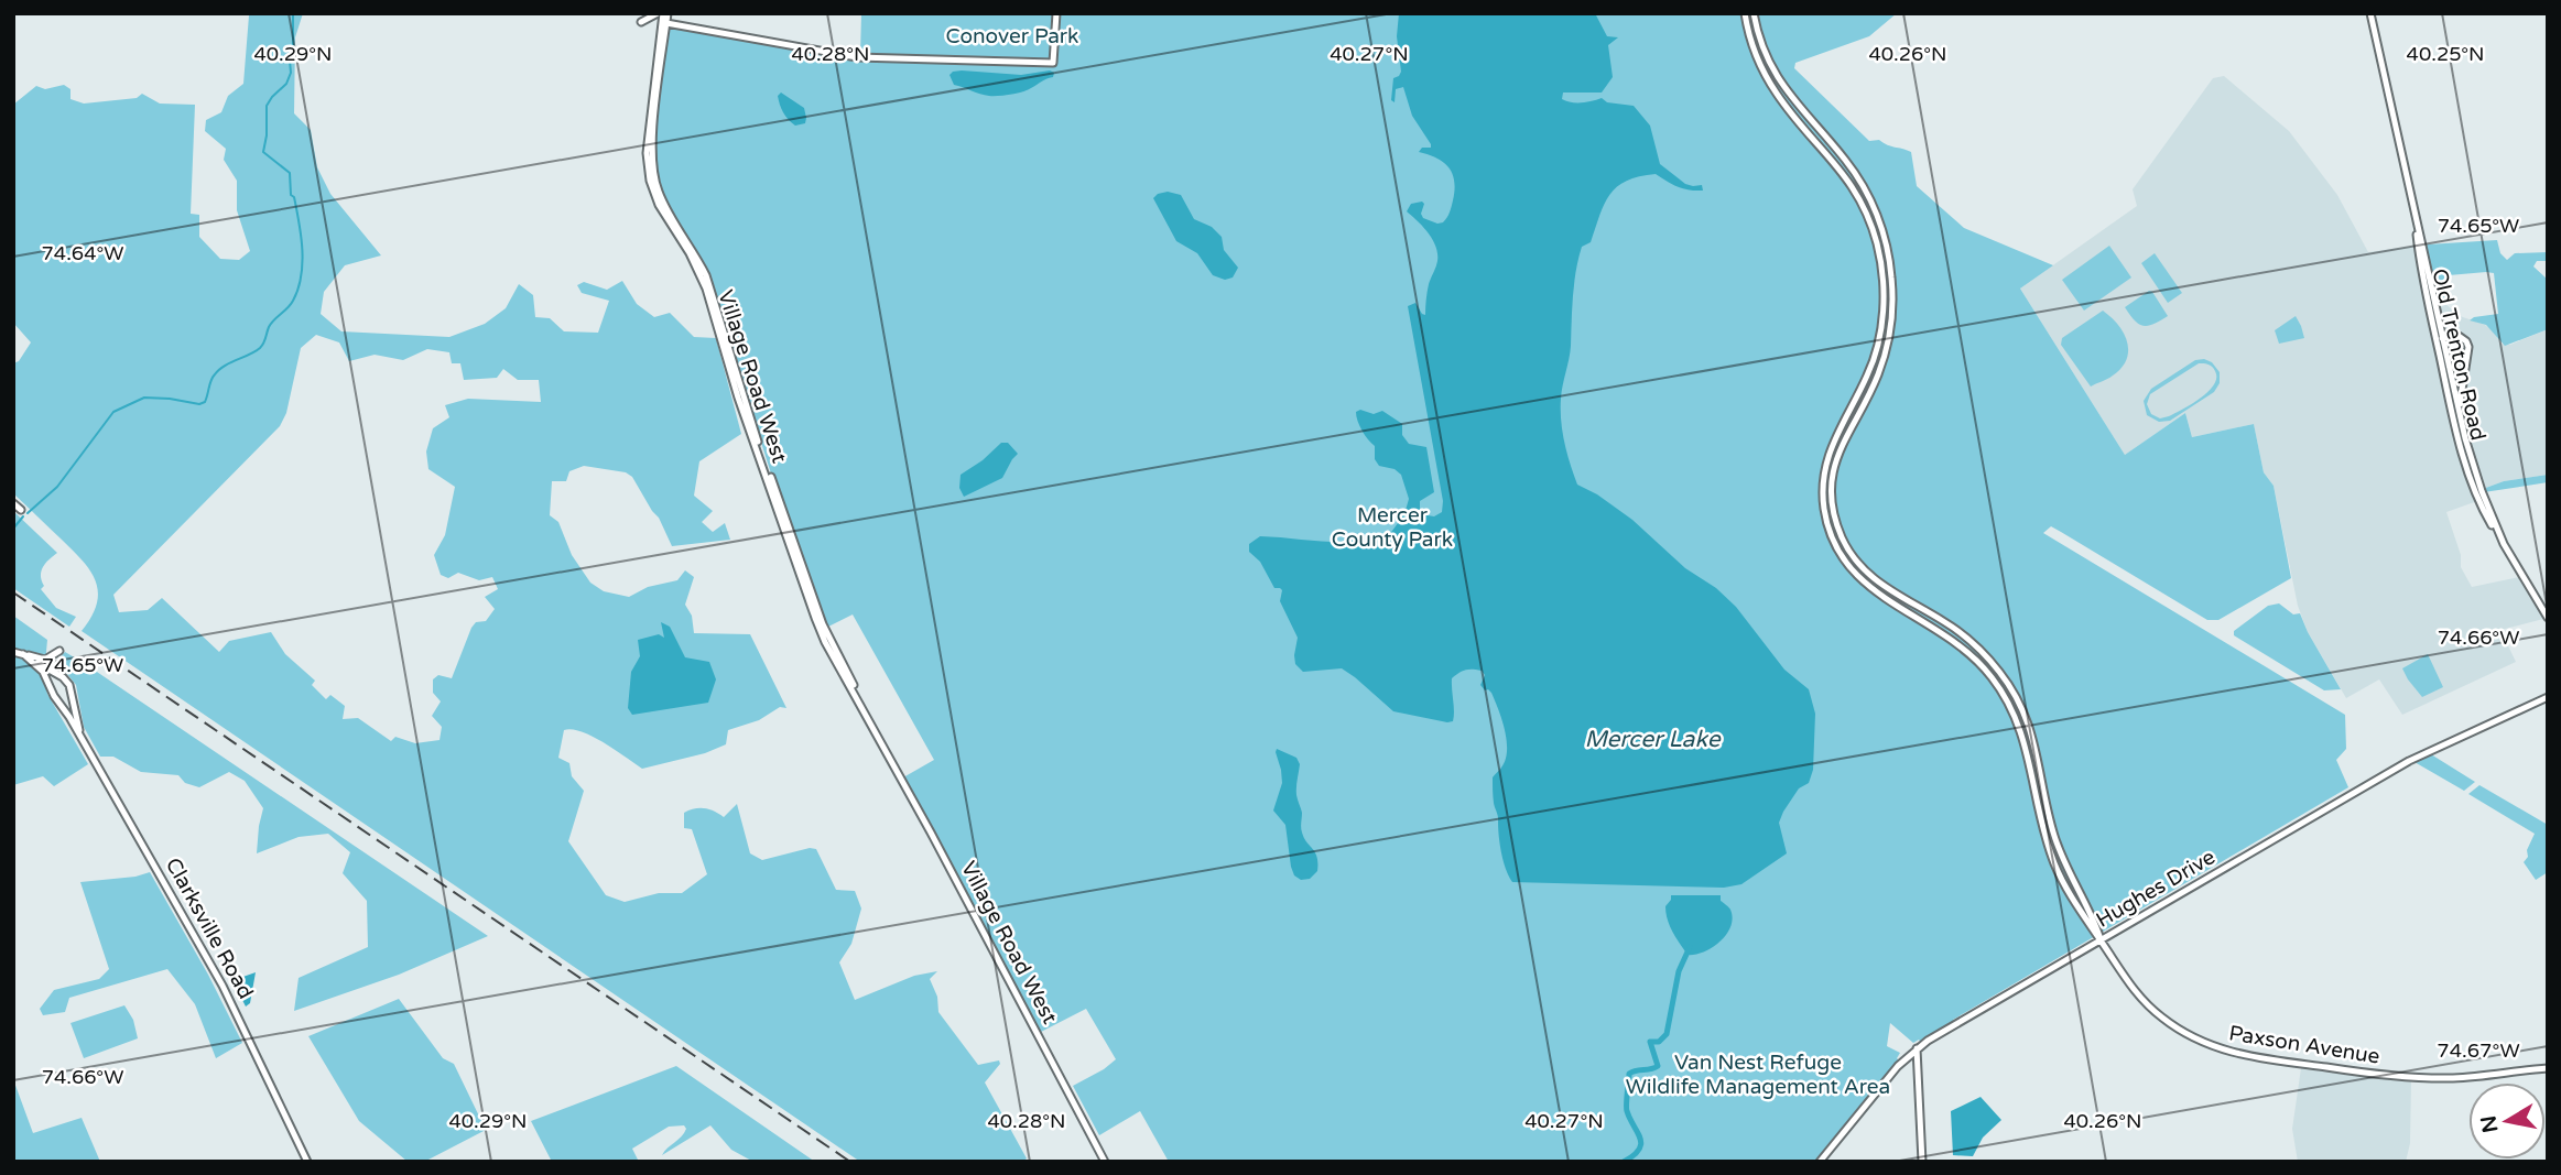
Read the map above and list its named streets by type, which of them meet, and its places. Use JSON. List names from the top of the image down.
{
  "streets": {
    "street": [
      "Old Trenton Road",
      "Village Road West",
      "Hughes Drive",
      "Clarksville Road",
      "Paxson Avenue"
    ]
  },
  "crossings": [
    ["Hughes Drive", "Paxson Avenue"]
  ],
  "water": ["Mercer Lake"],
  "parks": ["Conover Park", "Mercer County Park", "Van Nest Refuge Wildlife Management Area"],
  "north": "left",
  "coordinates": [
    "40.29°N",
    "40.28°N",
    "40.27°N",
    "40.26°N",
    "40.25°N",
    "74.65°W",
    "74.64°W",
    "74.66°W",
    "74.67°W"
  ]
}
